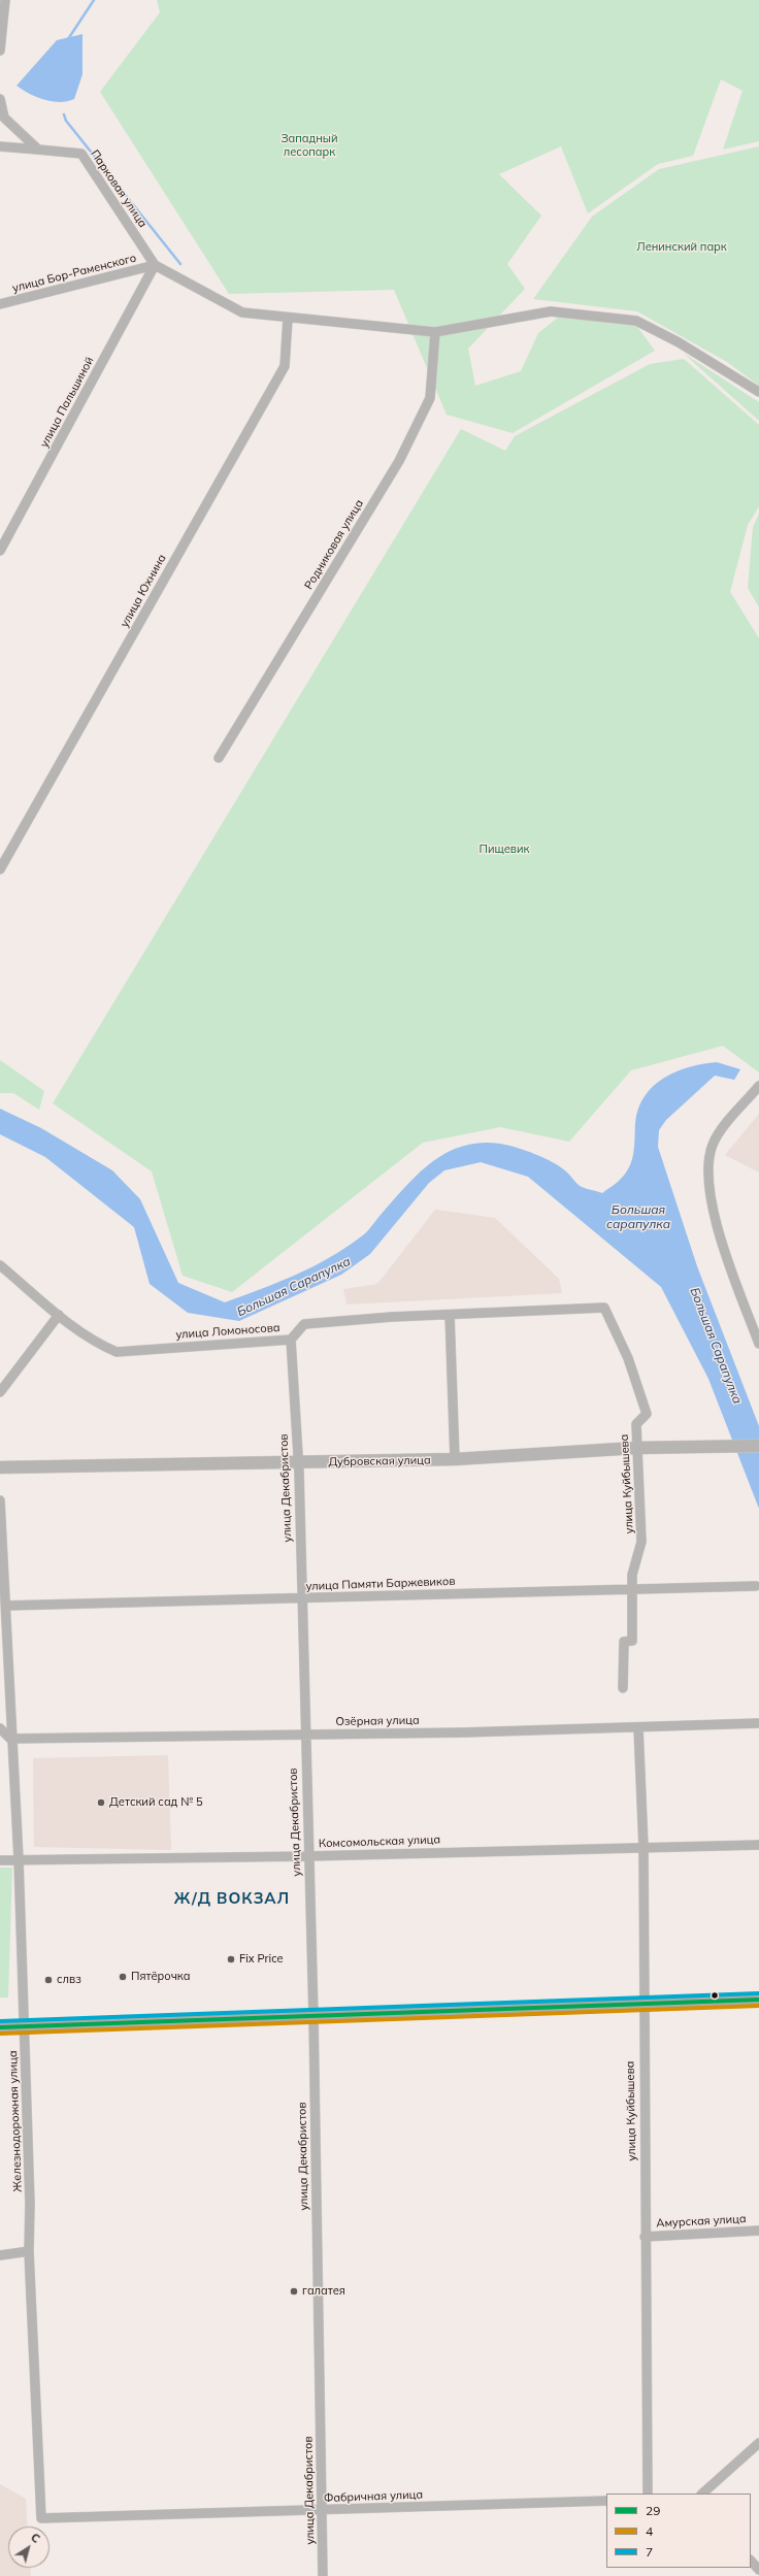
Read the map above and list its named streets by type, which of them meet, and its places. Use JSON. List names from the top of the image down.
{
  "streets": {
    "street": [
      "Парковая улица",
      "улица Бор-Раменского",
      "улица Пальшиной",
      "Родниковая улица",
      "улица Юхнина",
      "улица Ломоносова",
      "Дубровская улица",
      "улица Куйбышева",
      "улица Декабристов",
      "улица Памяти Баржевиков",
      "Озёрная улица",
      "Комсомольская улица",
      "Железнодорожная улица",
      "Амурская улица",
      "Фабричная улица"
    ]
  },
  "crossings": [
    ["Парковая улица", "улица Бор-Раменского"],
    ["Парковая улица", "улица Пальшиной"],
    ["улица Бор-Раменского", "улица Пальшиной"],
    ["улица Ломоносова", "улица Куйбышева"],
    ["улица Ломоносова", "улица Декабристов"],
    ["Дубровская улица", "улица Куйбышева"],
    ["Дубровская улица", "улица Декабристов"],
    ["улица Куйбышева", "улица Памяти Баржевиков"],
    ["улица Куйбышева", "Озёрная улица"],
    ["улица Куйбышева", "Комсомольская улица"],
    ["улица Куйбышева", "Амурская улица"],
    ["улица Декабристов", "улица Памяти Баржевиков"],
    ["улица Декабристов", "Озёрная улица"],
    ["улица Декабристов", "Комсомольская улица"],
    ["улица Декабристов", "Фабричная улица"],
    ["улица Памяти Баржевиков", "Железнодорожная улица"],
    ["Озёрная улица", "Железнодорожная улица"],
    ["Комсомольская улица", "Железнодорожная улица"],
    ["Железнодорожная улица", "Фабричная улица"]
  ],
  "districts": ["Ж/Д ВОКЗАЛ"],
  "water": ["Большая сарапулка", "Большая Сарапулка"],
  "parks": ["Западный лесопарк", "Ленинский парк", "Пищевик"],
  "places": [
    "Детский сад № 5",
    "Fix Price",
    "Пятёрочка",
    "слвз",
    "галатея"
  ],
  "lines": ["transit line 7", "transit line 29", "transit line 4"],
  "legend": ["29", "4", "7"],
  "north": "top right"
}
